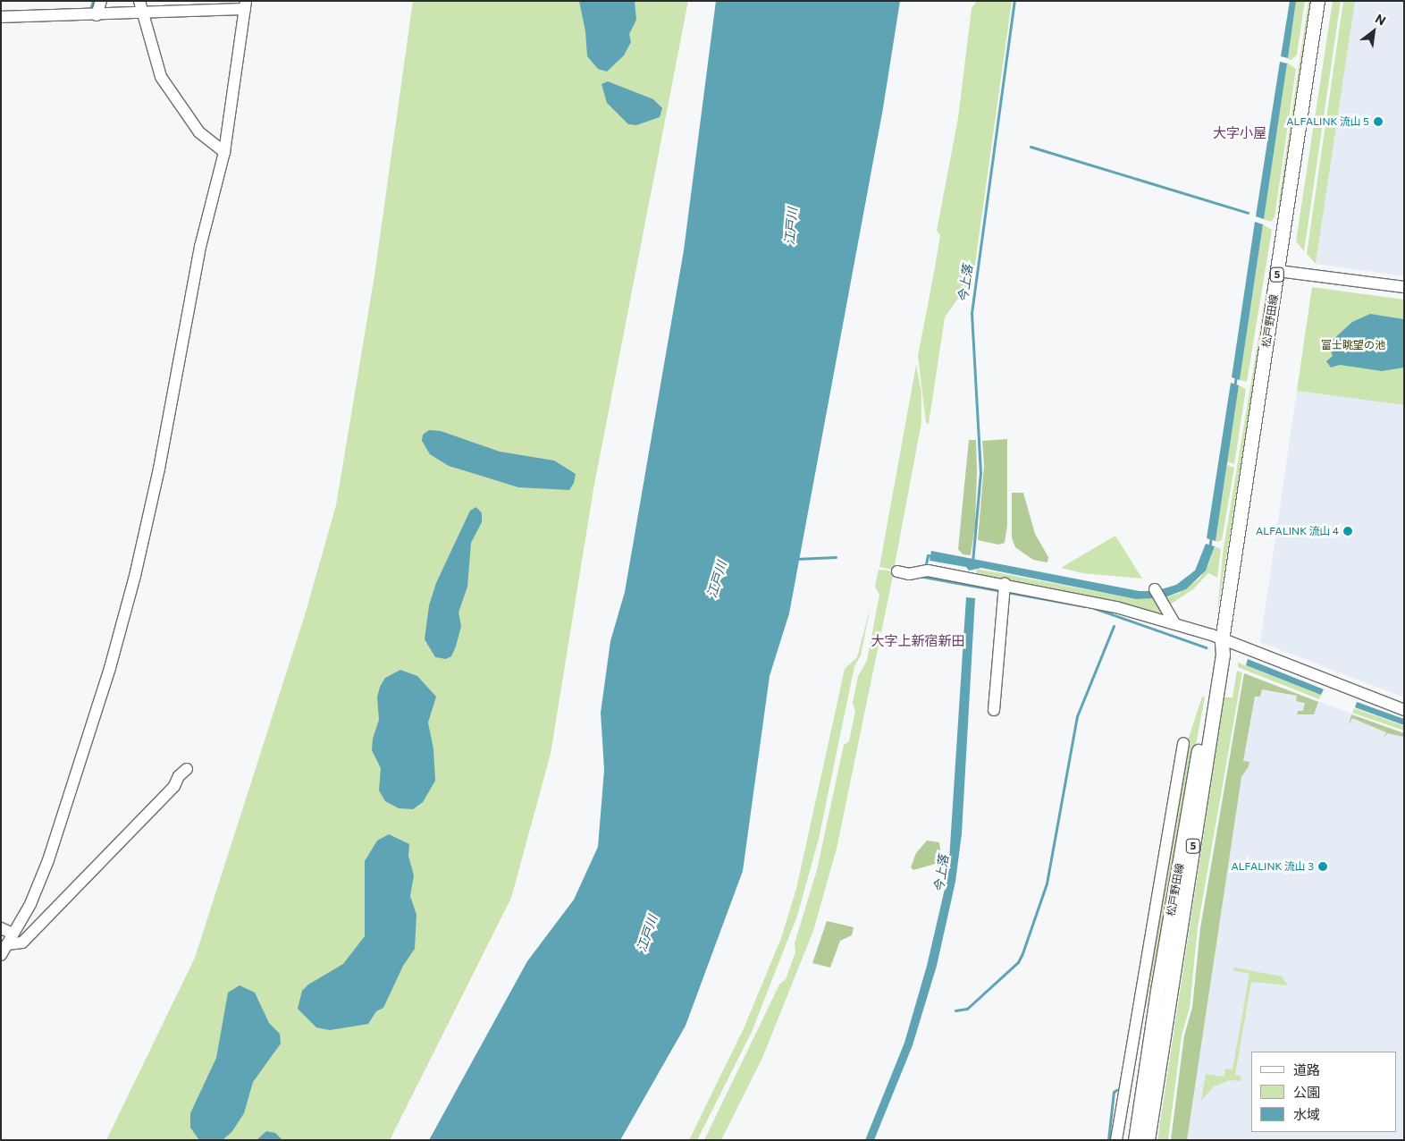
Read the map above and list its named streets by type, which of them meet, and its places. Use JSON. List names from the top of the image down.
{
  "streets": {
    "main road": ["5", "松戸野田線"]
  },
  "districts": ["大字小屋", "大字上新宿新田"],
  "water": ["江戸川", "今上落"],
  "parks": ["富士眺望の池"],
  "places": ["ALFALINK 流山 5", "ALFALINK 流山 4", "ALFALINK 流山 3"],
  "legend": ["道路", "公園", "水域"],
  "north": "top right"
}
